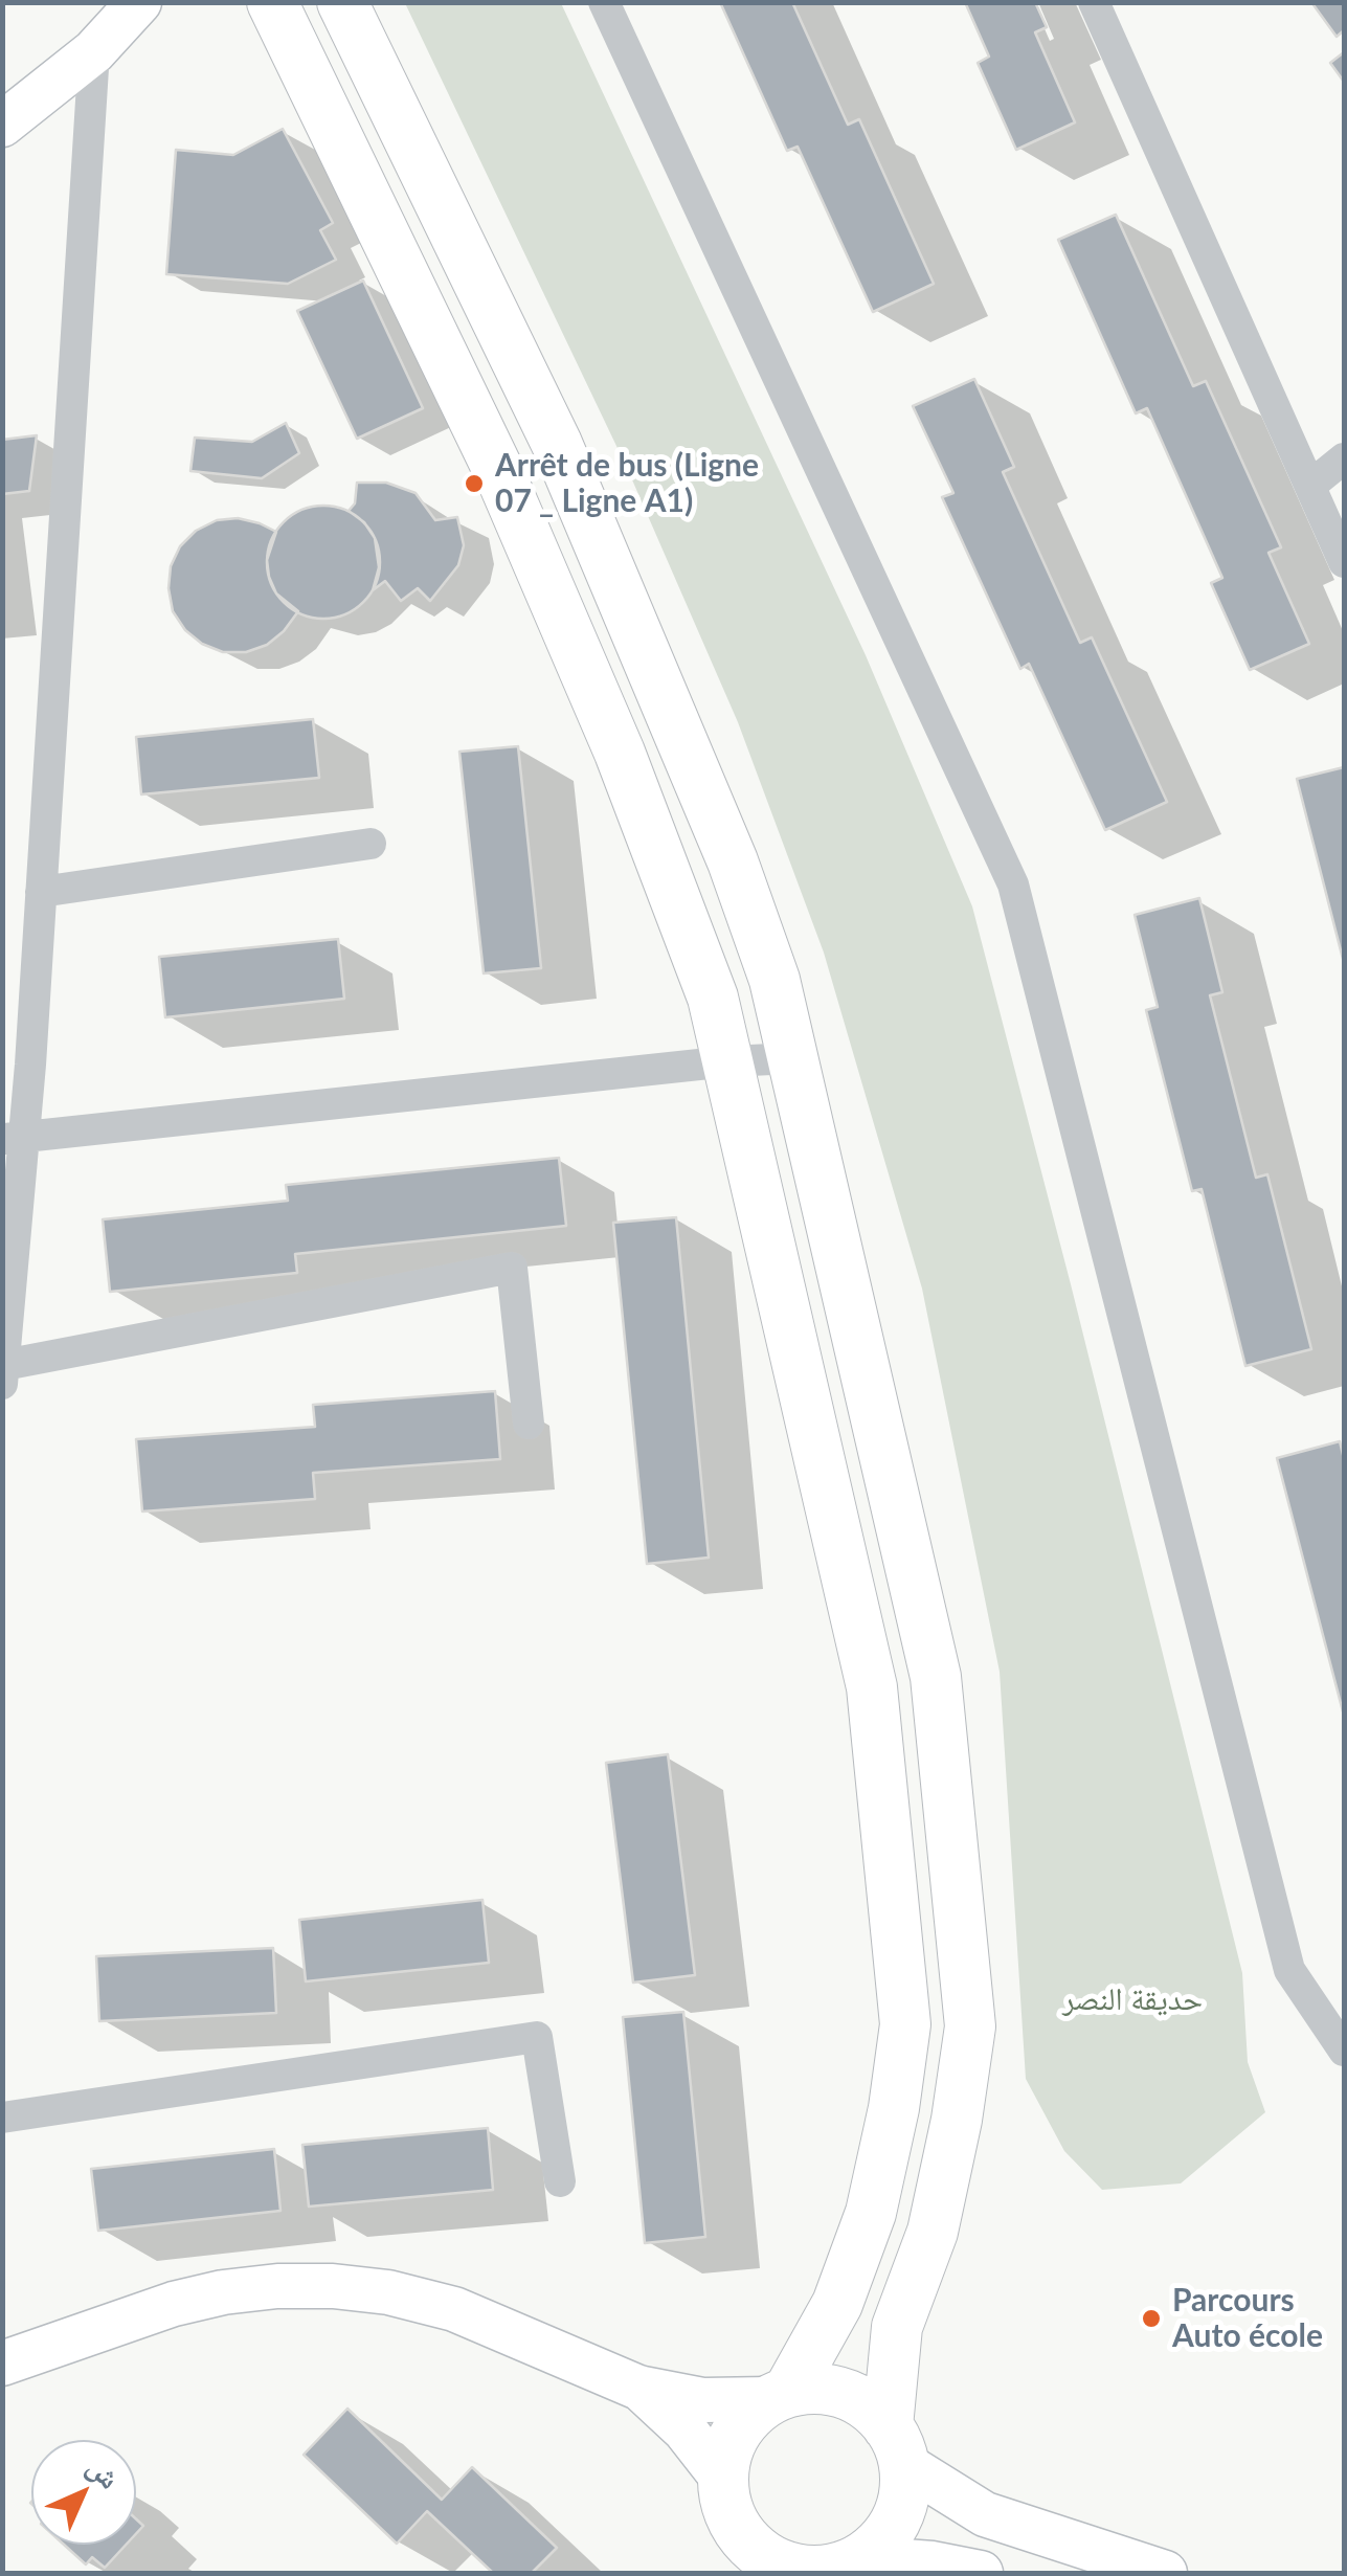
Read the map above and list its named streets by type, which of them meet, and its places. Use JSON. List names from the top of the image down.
{
  "parks": ["حديقة النصر"],
  "places": ["Arrêt de bus (Ligne 07 _ Ligne A1)", "Parcours Auto école"],
  "north": "top right"
}
